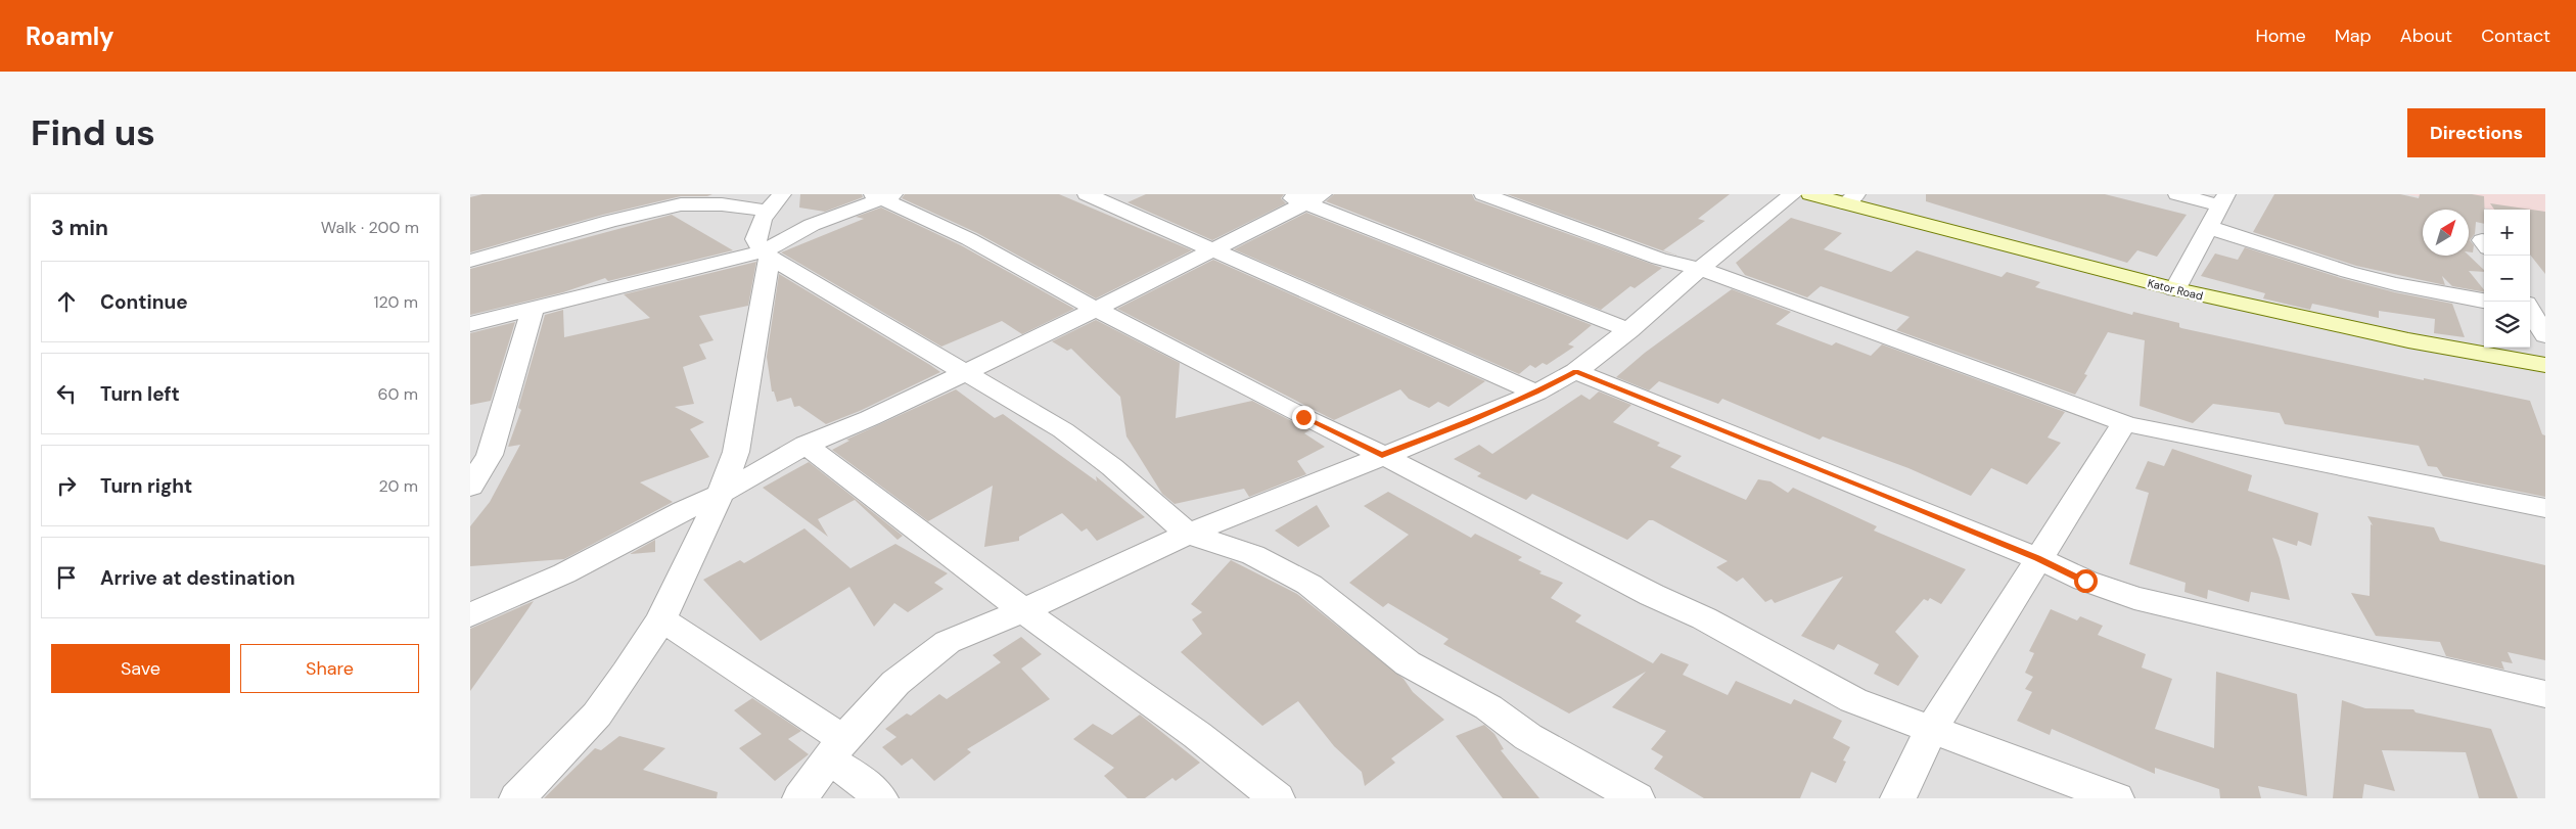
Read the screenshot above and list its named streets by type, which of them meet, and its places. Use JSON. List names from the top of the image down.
{
  "streets": {
    "main road": ["Kator Road"]
  },
  "north": "top right",
  "page": {
    "header": "Roamly",
    "nav": [
      "Home",
      "Map",
      "About",
      "Contact"
    ],
    "buttons": [
      "Directions",
      ["Save", "Share"]
    ],
    "title": "Find us",
    "heading": ["3 min", "Walk · 200 m"],
    "map_buttons": ["+", "−"],
    "list": [
      ["Continue", "120 m"],
      ["Turn left", "60 m"],
      ["Turn right", "20 m"],
      "Arrive at destination"
    ]
  }
}
